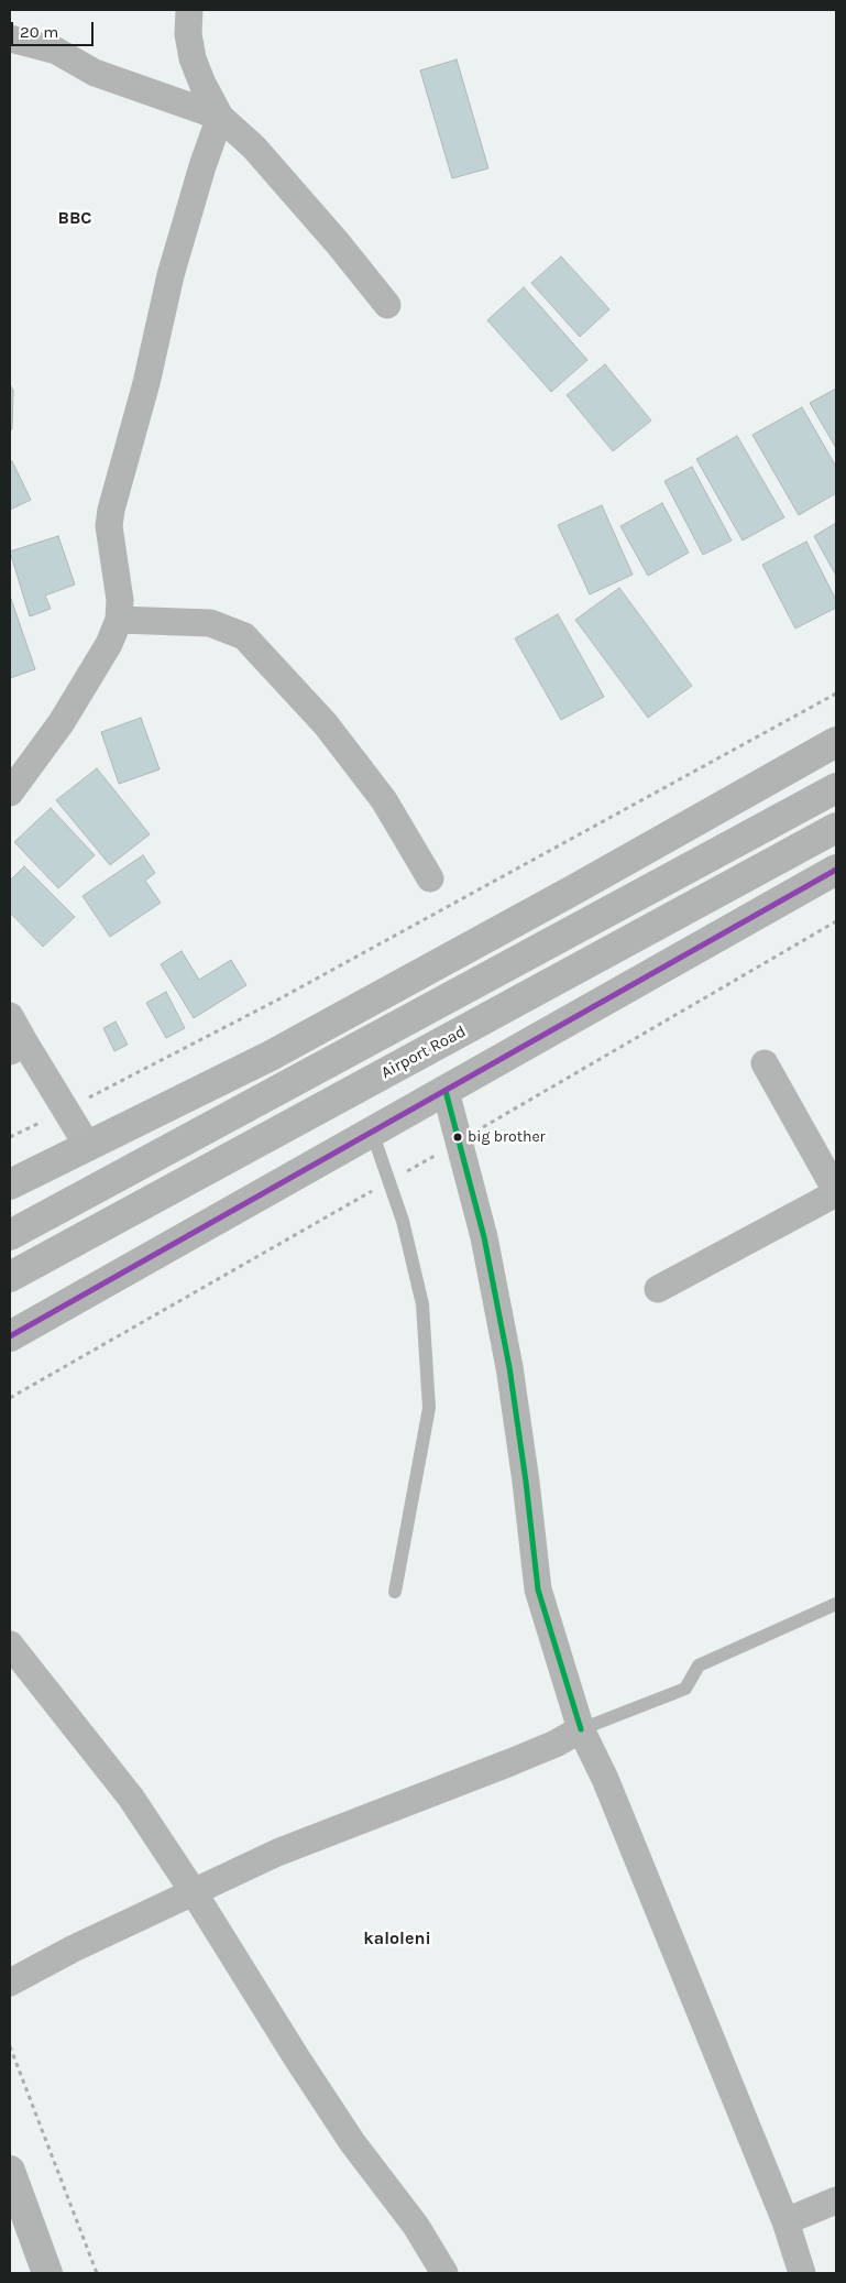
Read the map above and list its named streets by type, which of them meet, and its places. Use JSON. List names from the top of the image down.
{
  "streets": {
    "main road": ["Airport Road"]
  },
  "districts": ["BBC", "kaloleni"],
  "places": ["big brother"],
  "scale_bar": "20 m"
}
